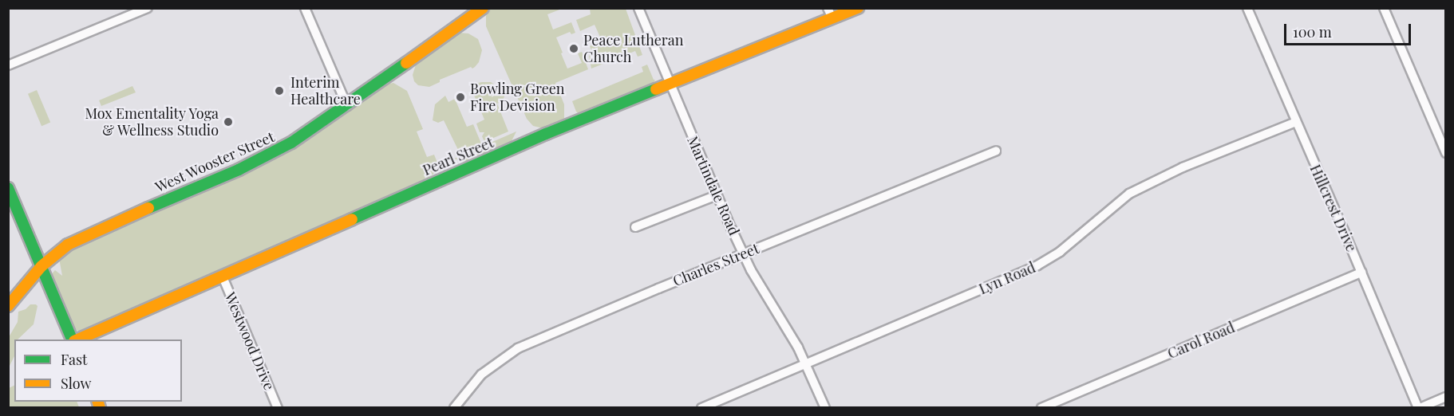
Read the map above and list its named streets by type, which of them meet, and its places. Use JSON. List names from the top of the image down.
{
  "streets": {
    "street": [
      "Pearl Street",
      "West Wooster Street",
      "Martindale Road",
      "Hillcrest Drive",
      "Charles Street",
      "Lyn Road",
      "Carol Road",
      "Westwood Drive"
    ]
  },
  "crossings": [
    ["Pearl Street", "Martindale Road"],
    ["Pearl Street", "Westwood Drive"],
    ["Martindale Road", "Charles Street"],
    ["Martindale Road", "Lyn Road"],
    ["Hillcrest Drive", "Lyn Road"],
    ["Hillcrest Drive", "Carol Road"]
  ],
  "places": [
    "Peace Lutheran Church",
    "Interim Healthcare",
    "Bowling Green Fire Devision",
    "Mox Ementality Yoga & Wellness Studio"
  ],
  "legend": ["Fast", "Slow"],
  "scale_bar": "100 m"
}
